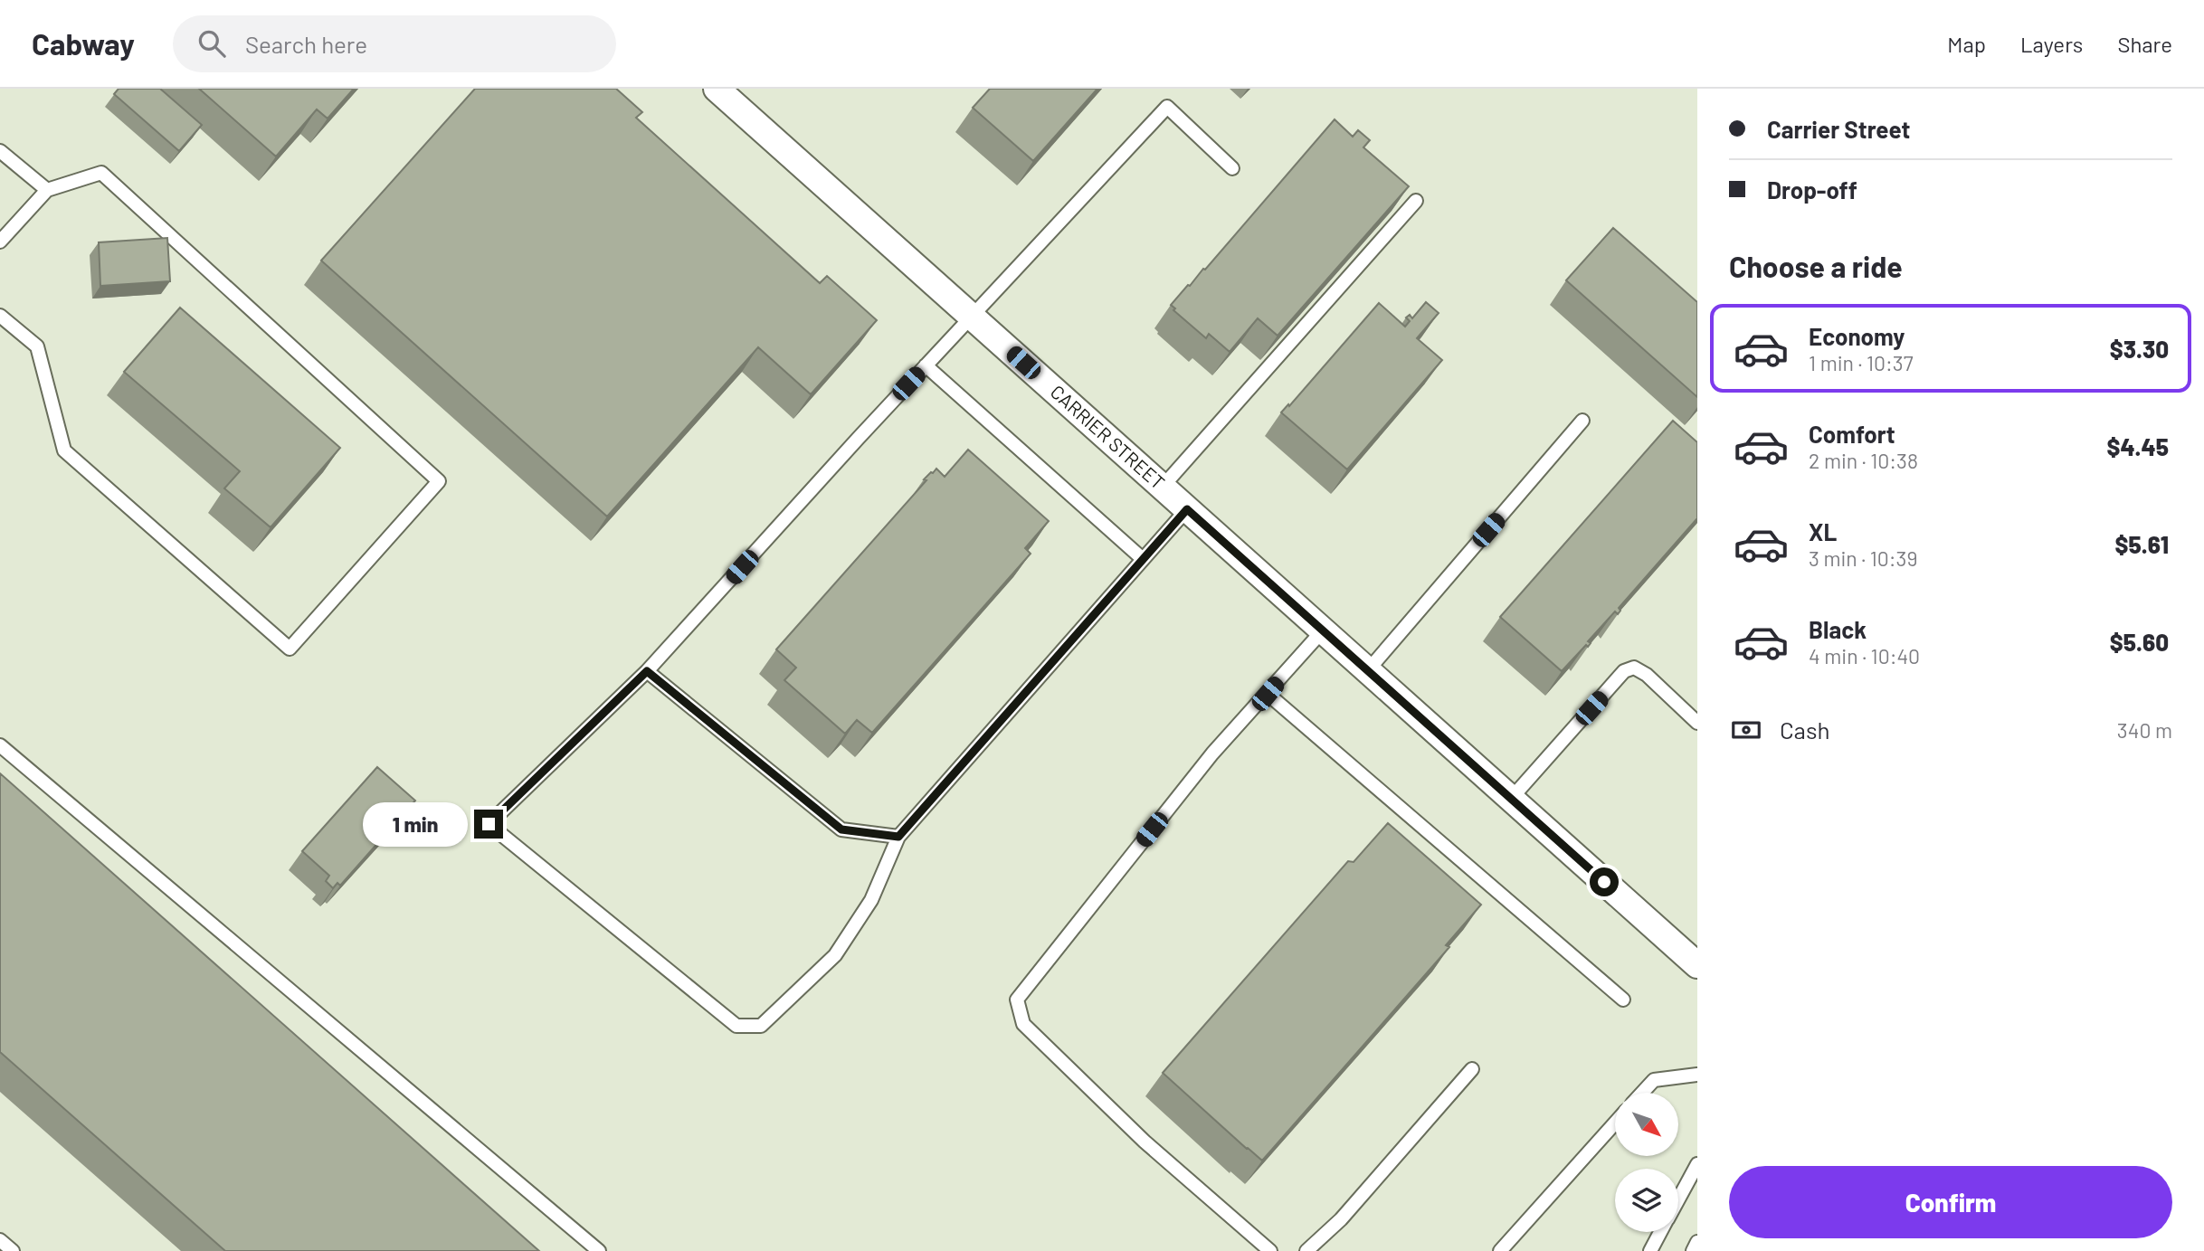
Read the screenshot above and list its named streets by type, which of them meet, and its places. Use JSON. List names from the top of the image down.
{
  "streets": {
    "street": ["CARRIER STREET"]
  },
  "north": "bottom right",
  "page": {
    "header": "Cabway",
    "search": "Search here",
    "nav": ["Map", "Layers", "Share"],
    "banner": ["Carrier Street", "Drop-off"],
    "heading": "Choose a ride",
    "list": [
      {
        "name": "Economy",
        "note": "1 min · 10:37",
        "value": "$3.30"
      },
      {
        "name": "Comfort",
        "note": "2 min · 10:38",
        "value": "$4.45"
      },
      {
        "name": "XL",
        "note": "3 min · 10:39",
        "value": "$5.61"
      },
      {
        "name": "Black",
        "note": "4 min · 10:40",
        "value": "$5.60"
      }
    ],
    "pay": ["Cash", "340 m"],
    "bubble": "1 min",
    "buttons": "Confirm"
  }
}
